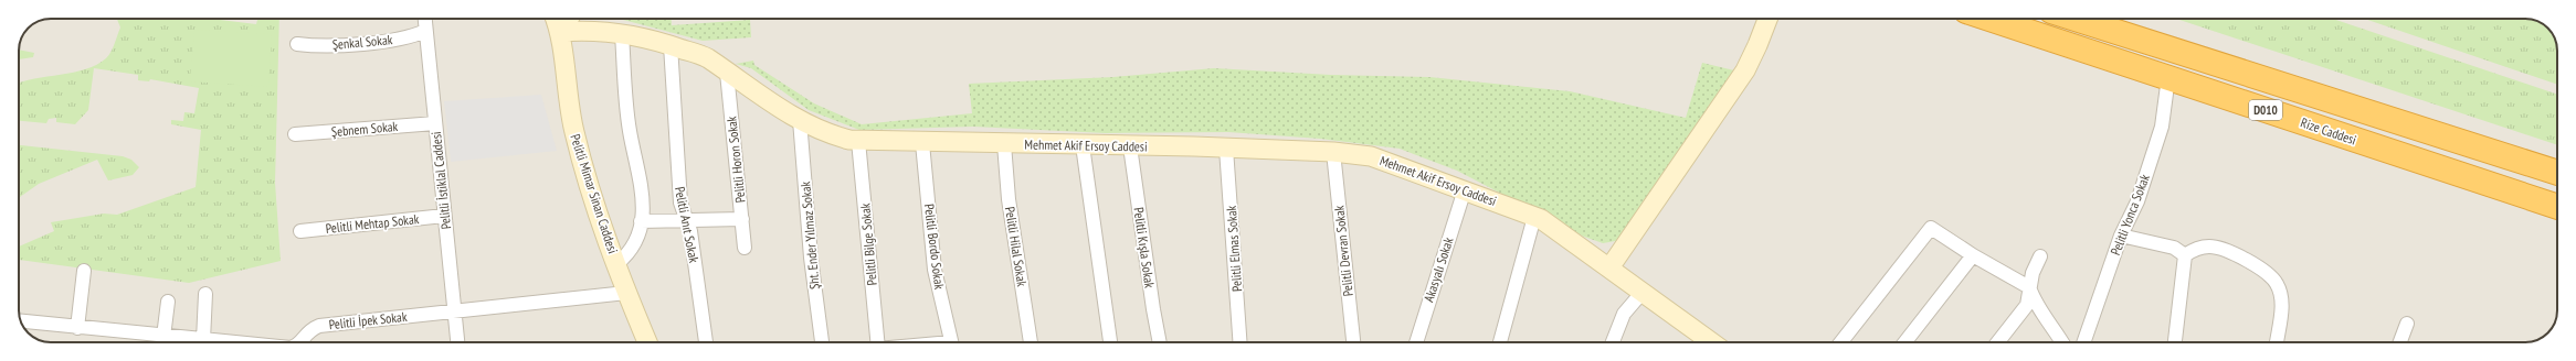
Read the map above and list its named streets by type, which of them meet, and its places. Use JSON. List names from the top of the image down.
{
  "streets": {
    "highway": ["D010", "Rize Caddesi"],
    "street": [
      "Şenkal Sokak",
      "Şebnem Sokak",
      "Mehmet Akif Ersoy Caddesi",
      "Pelitli Horon Sokak",
      "Pelitli İstiklal Caddesi",
      "Pelitli Mimar Sinan Caddesi",
      "Pelitli Yonca Sokak",
      "Pelitli Mehtap Sokak",
      "Pelitli Anıt Sokak",
      "Şht. Ender Yılmaz Sokak",
      "Pelitli Bilge Sokak",
      "Pelitli Bordo Sokak",
      "Pelitli Hilal Sokak",
      "Pelitli Kışla Sokak",
      "Pelitli Elmas Sokak",
      "Pelitli Devran Sokak",
      "Akasyalı Sokak",
      "Pelitli İpek Sokak"
    ]
  },
  "crossings": [
    ["Şenkal Sokak", "Pelitli İstiklal Caddesi"],
    ["Şebnem Sokak", "Pelitli İstiklal Caddesi"],
    ["Rize Caddesi", "Pelitli Yonca Sokak"],
    ["Mehmet Akif Ersoy Caddesi", "Pelitli Horon Sokak"],
    ["Mehmet Akif Ersoy Caddesi", "Pelitli Mimar Sinan Caddesi"],
    ["Mehmet Akif Ersoy Caddesi", "Pelitli Anıt Sokak"],
    ["Mehmet Akif Ersoy Caddesi", "Şht. Ender Yılmaz Sokak"],
    ["Mehmet Akif Ersoy Caddesi", "Pelitli Bilge Sokak"],
    ["Mehmet Akif Ersoy Caddesi", "Pelitli Bordo Sokak"],
    ["Mehmet Akif Ersoy Caddesi", "Pelitli Hilal Sokak"],
    ["Mehmet Akif Ersoy Caddesi", "Pelitli Kışla Sokak"],
    ["Mehmet Akif Ersoy Caddesi", "Pelitli Elmas Sokak"],
    ["Mehmet Akif Ersoy Caddesi", "Pelitli Devran Sokak"],
    ["Mehmet Akif Ersoy Caddesi", "Akasyalı Sokak"],
    ["Pelitli İstiklal Caddesi", "Pelitli Mehtap Sokak"],
    ["Pelitli İstiklal Caddesi", "Pelitli İpek Sokak"],
    ["Pelitli Mimar Sinan Caddesi", "Pelitli İpek Sokak"]
  ]
}
